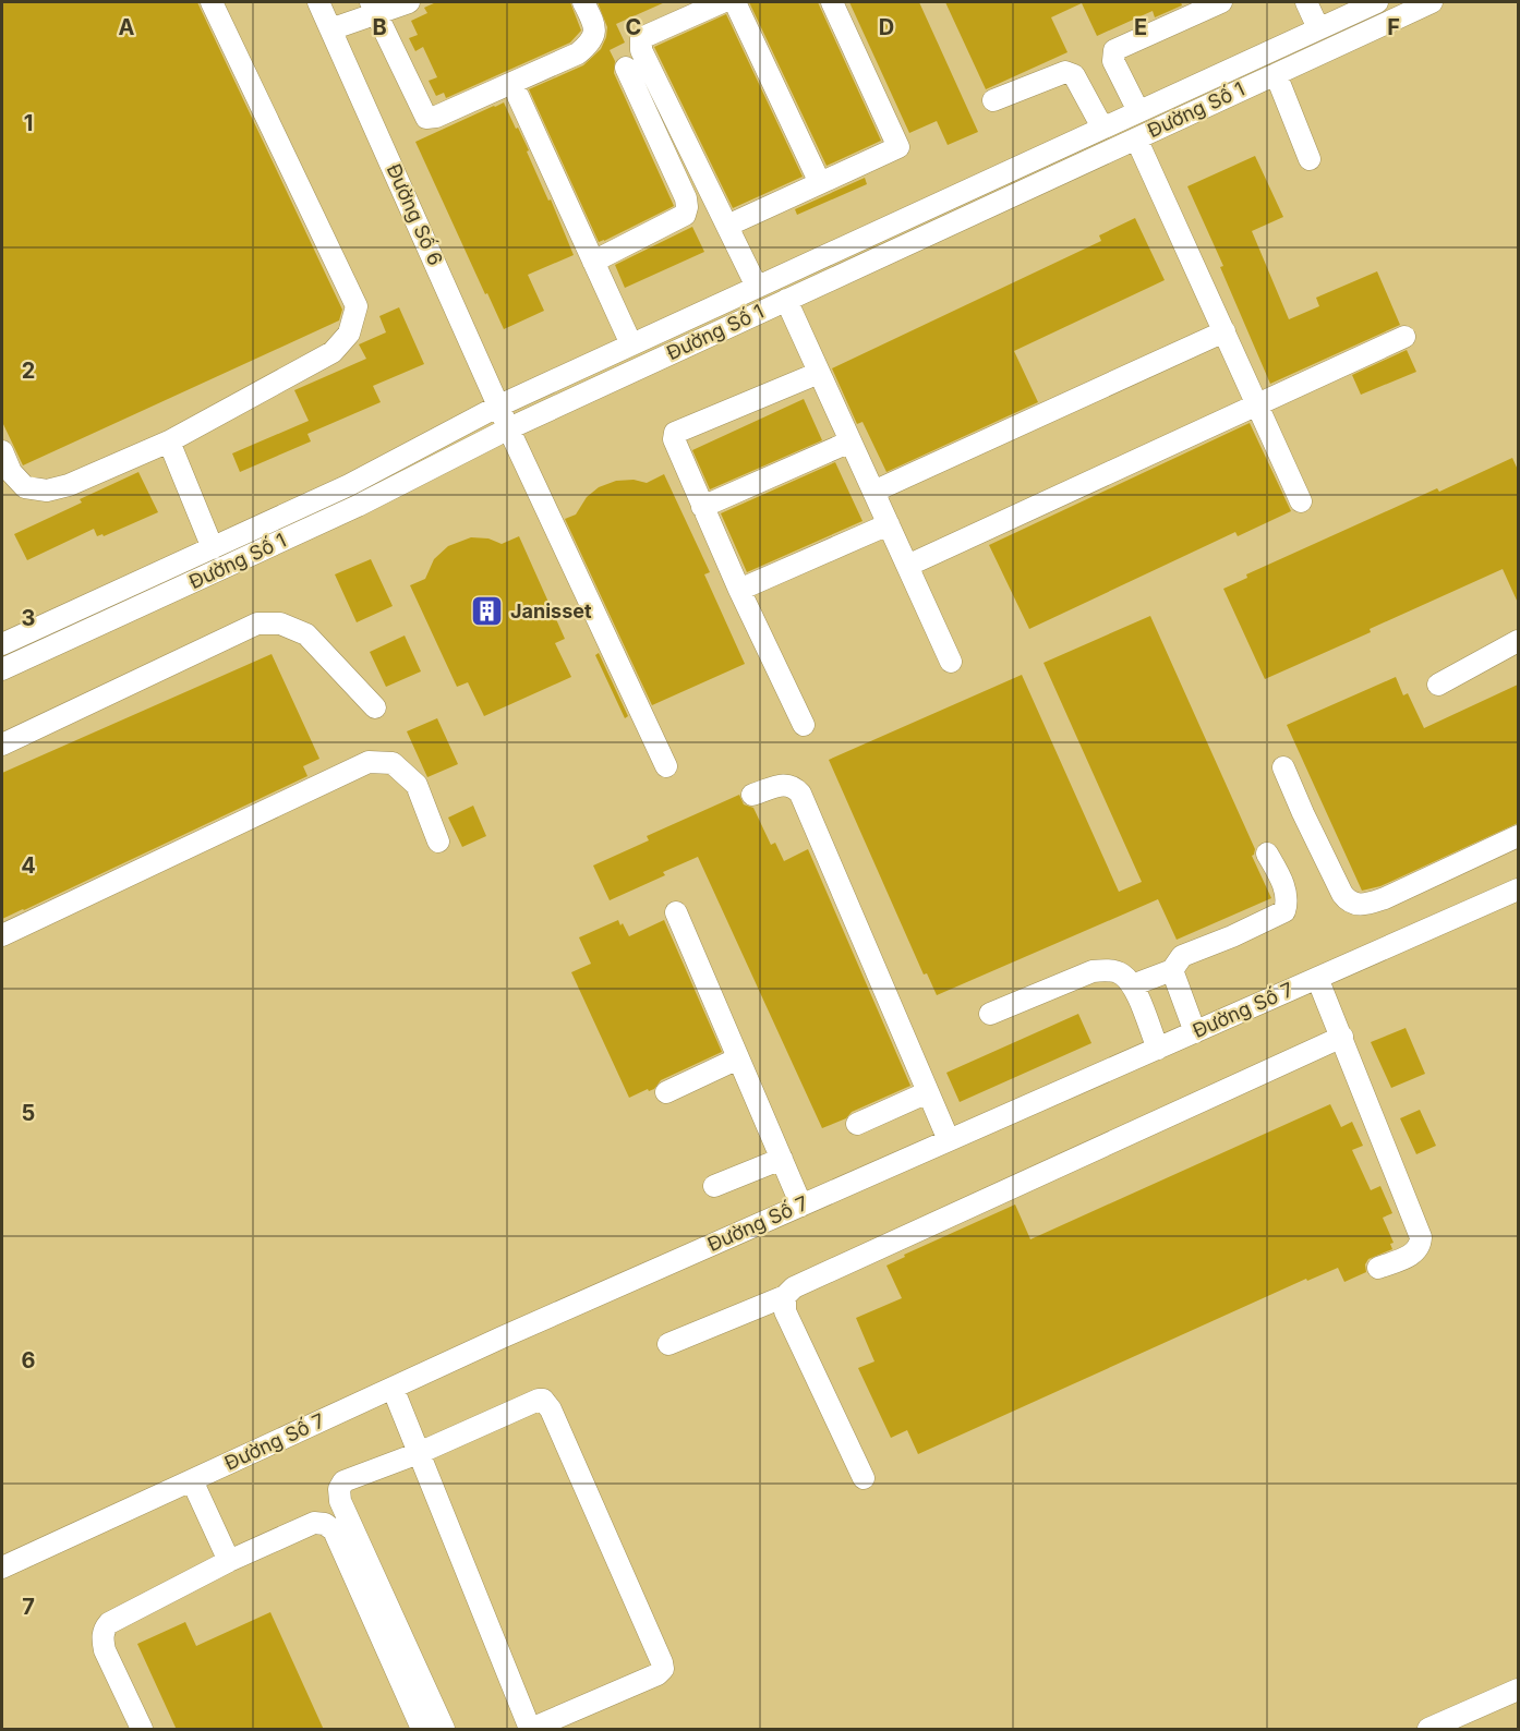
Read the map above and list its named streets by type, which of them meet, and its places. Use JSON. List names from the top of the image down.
{
  "streets": {
    "street": ["Đường Số 1", "Đường Số 6", "Đường Số 7"]
  },
  "crossings": [
    ["Đường Số 1", "Đường Số 6"]
  ],
  "places": {
    "building": ["Janisset"]
  },
  "grid": {
    "columns": [
      "A",
      "B",
      "C",
      "D",
      "E",
      "F"
    ],
    "rows": [
      "1",
      "2",
      "3",
      "4",
      "5",
      "6",
      "7"
    ]
  }
}
